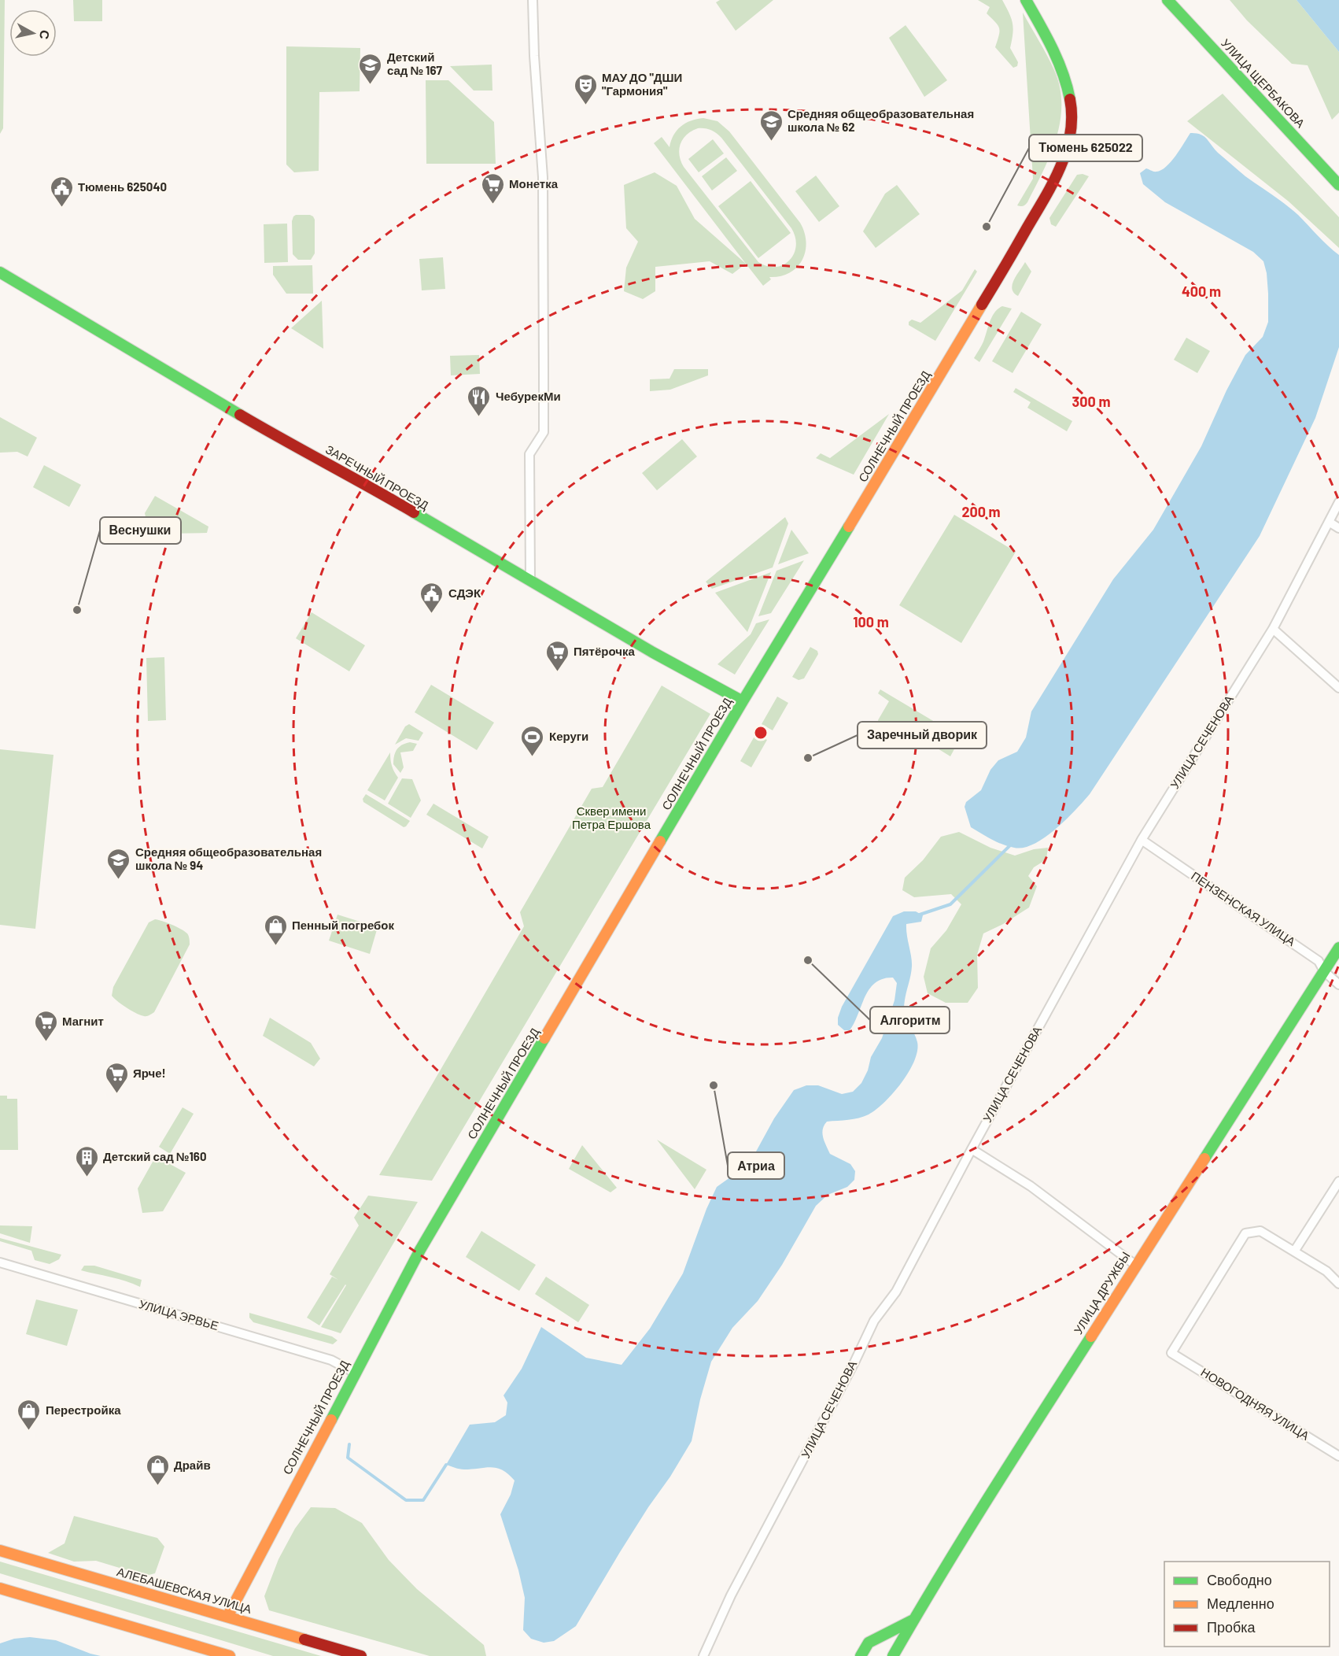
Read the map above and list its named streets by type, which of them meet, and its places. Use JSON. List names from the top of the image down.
{
  "streets": {
    "street": [
      "УЛИЦА ЩЕРБАКОВА",
      "СОЛНЕЧНЫЙ ПРОЕЗД",
      "ЗАРЕЧНЫЙ ПРОЕЗД",
      "УЛИЦА СЕЧЕНОВА",
      "ПЕНЗЕНСКАЯ УЛИЦА",
      "УЛИЦА ДРУЖБЫ",
      "УЛИЦА ЭРВЬЕ",
      "НОВОГОДНЯЯ УЛИЦА",
      "АЛЕБАШЕВСКАЯ УЛИЦА"
    ]
  },
  "crossings": [
    ["СОЛНЕЧНЫЙ ПРОЕЗД", "ЗАРЕЧНЫЙ ПРОЕЗД"],
    ["СОЛНЕЧНЫЙ ПРОЕЗД", "УЛИЦА ЭРВЬЕ"],
    ["СОЛНЕЧНЫЙ ПРОЕЗД", "АЛЕБАШЕВСКАЯ УЛИЦА"],
    ["УЛИЦА СЕЧЕНОВА", "ПЕНЗЕНСКАЯ УЛИЦА"],
    ["ПЕНЗЕНСКАЯ УЛИЦА", "УЛИЦА ДРУЖБЫ"]
  ],
  "parks": ["Сквер имени Петра Ершова"],
  "places": {
    "school or university": ["Детский сад № 167", "Средняя общеобразовательная школа № 62", "Средняя общеобразовательная школа № 94"],
    "theatre": ["МАУ ДО \"ДШИ \"Гармония\""],
    "supermarket": [
      "Монетка",
      "Пятёрочка",
      "Магнит",
      "Ярче!"
    ],
    "public building": ["Тюмень 625040", "СДЭК"],
    "other": [
      "Тюмень 625022",
      "Веснушки",
      "Заречный дворик",
      "Алгоритм",
      "Атриа"
    ],
    "restaurant": ["ЧебурекМи"],
    "sports": ["Керуги"],
    "shop": ["Пенный погребок", "Перестройка", "Драйв"],
    "building": ["Детский сад №160"]
  },
  "legend": ["Свободно", "Медленно", "Пробка"],
  "north": "right",
  "rings": [
    "400 m",
    "300 m",
    "200 m",
    "100 m"
  ]
}
